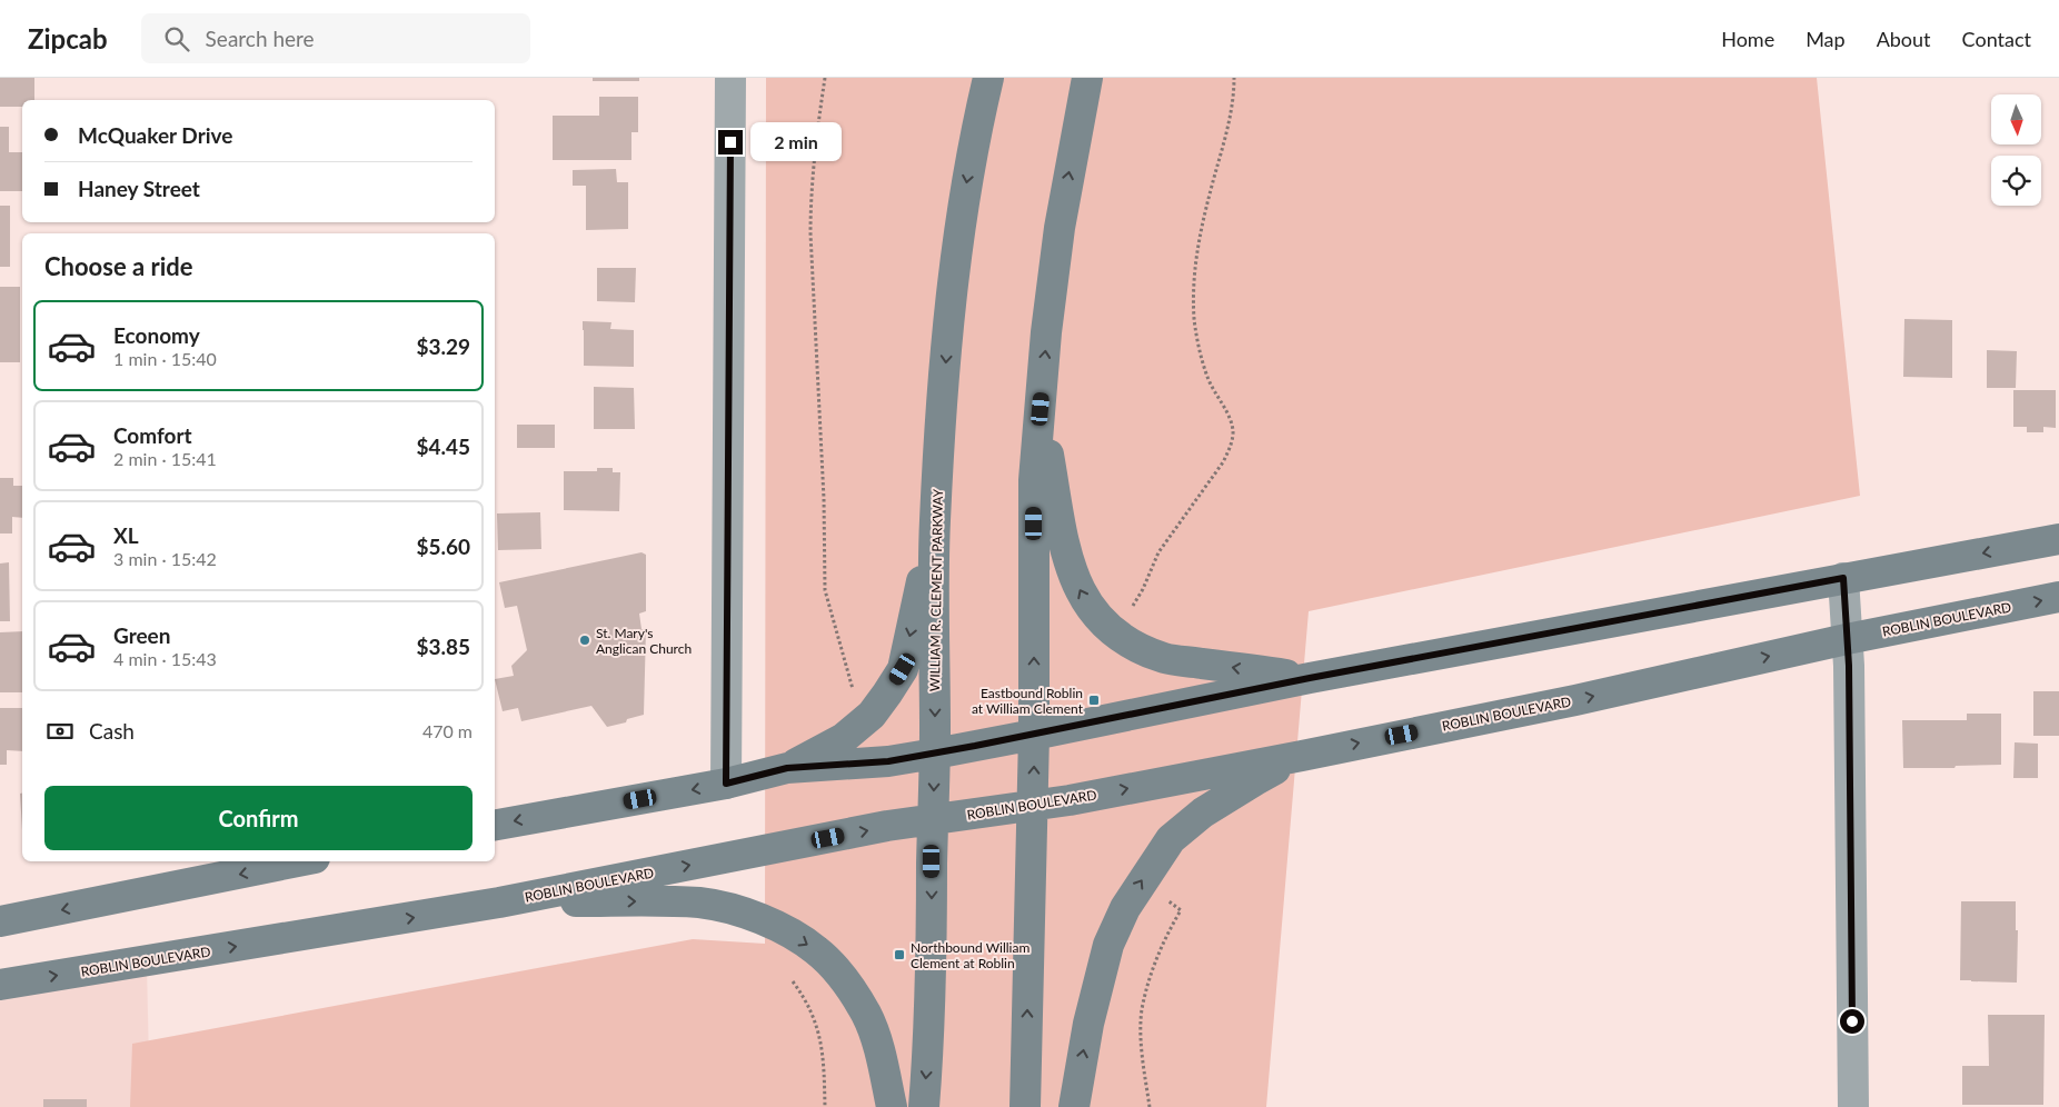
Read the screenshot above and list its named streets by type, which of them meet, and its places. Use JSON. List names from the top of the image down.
{
  "streets": {
    "main road": ["WILLIAM R. CLEMENT PARKWAY", "ROBLIN BOULEVARD"]
  },
  "crossings": [
    ["WILLIAM R. CLEMENT PARKWAY", "ROBLIN BOULEVARD"]
  ],
  "places": {
    "other": ["St. Mary's Anglican Church"],
    "transit": ["Eastbound Roblin at William Clement", "Northbound William Clement at Roblin"]
  },
  "north": "bottom",
  "page": {
    "header": "Zipcab",
    "search": "Search here",
    "nav": [
      "Home",
      "Map",
      "About",
      "Contact"
    ],
    "banner": ["McQuaker Drive", "Haney Street"],
    "bubble": "2 min",
    "heading": "Choose a ride",
    "list": [
      {
        "name": "Economy",
        "note": "1 min · 15:40",
        "value": "$3.29"
      },
      {
        "name": "Comfort",
        "note": "2 min · 15:41",
        "value": "$4.45"
      },
      {
        "name": "XL",
        "note": "3 min · 15:42",
        "value": "$5.60"
      },
      {
        "name": "Green",
        "note": "4 min · 15:43",
        "value": "$3.85"
      }
    ],
    "pay": ["Cash", "470 m"],
    "buttons": "Confirm"
  }
}
